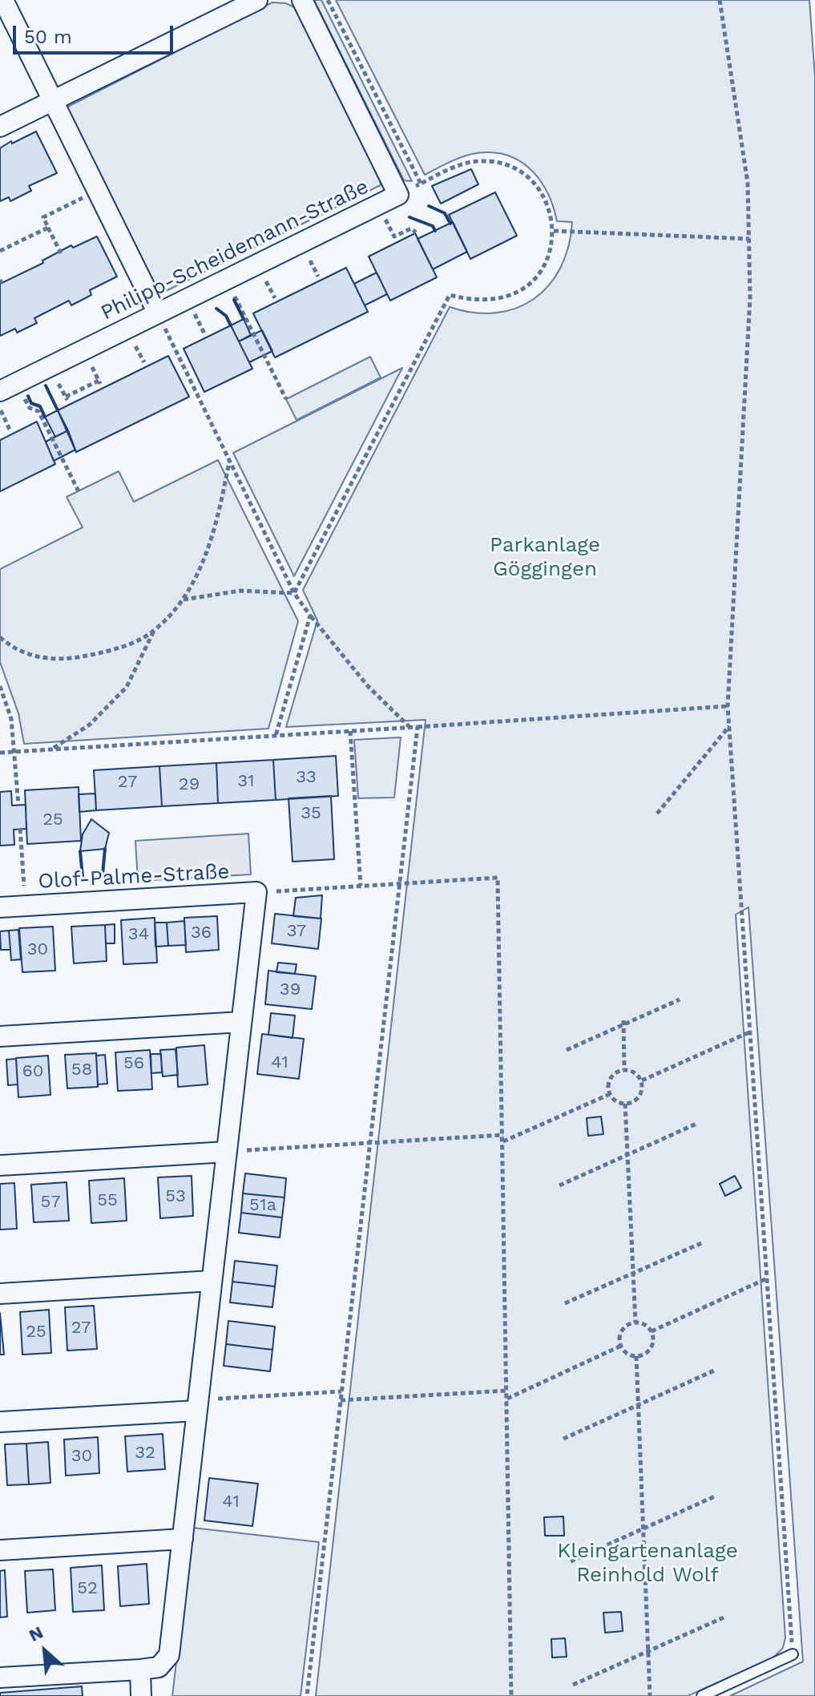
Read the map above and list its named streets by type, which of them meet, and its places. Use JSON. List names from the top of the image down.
{
  "streets": {
    "street": ["Philipp-Scheidemann-Straße", "Olof-Palme-Straße"]
  },
  "parks": ["Parkanlage Göggingen", "Kleingartenanlage Reinhold Wolf"],
  "house_numbers": [
    "33",
    "31",
    "27",
    "29",
    "35",
    "25",
    "37",
    "36",
    "34",
    "30",
    "39",
    "41",
    "56",
    "58",
    "60",
    "53",
    "55",
    "57",
    "51a",
    "27",
    "25",
    "32",
    "30",
    "41",
    "52"
  ],
  "scale_bar": "50 m",
  "north": "top left"
}
